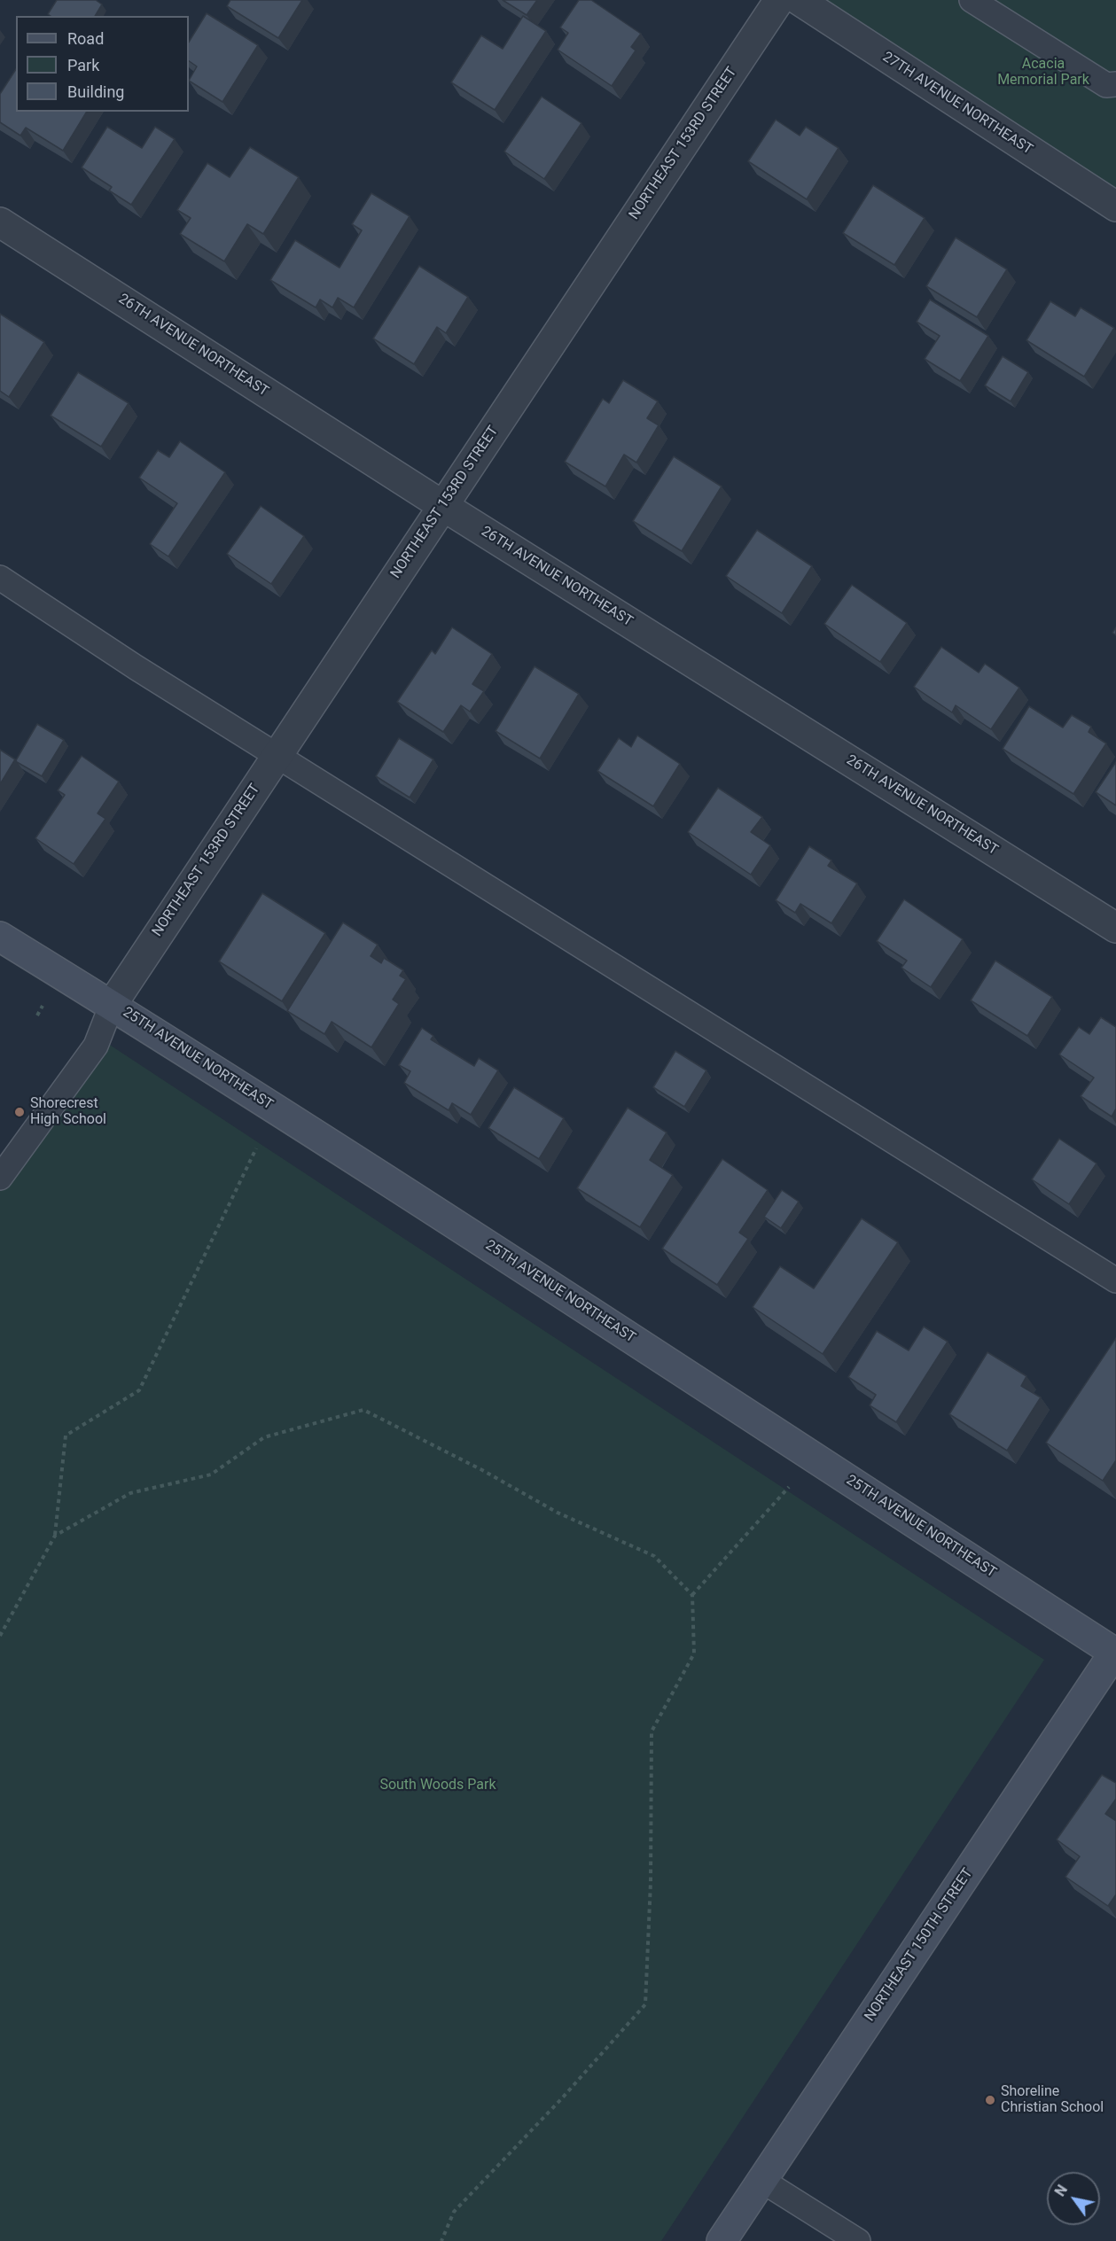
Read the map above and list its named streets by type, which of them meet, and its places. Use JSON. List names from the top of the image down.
{
  "streets": {
    "street": [
      "27TH AVENUE NORTHEAST",
      "NORTHEAST 153RD STREET",
      "26TH AVENUE NORTHEAST",
      "25TH AVENUE NORTHEAST",
      "NORTHEAST 150TH STREET"
    ]
  },
  "crossings": [
    ["NORTHEAST 153RD STREET", "26TH AVENUE NORTHEAST"],
    ["NORTHEAST 153RD STREET", "25TH AVENUE NORTHEAST"],
    ["25TH AVENUE NORTHEAST", "NORTHEAST 150TH STREET"]
  ],
  "parks": ["Acacia Memorial Park", "South Woods Park"],
  "places": ["Shorecrest High School", "Shoreline Christian School"],
  "legend": ["Road", "Park", "Building"],
  "north": "top left"
}
